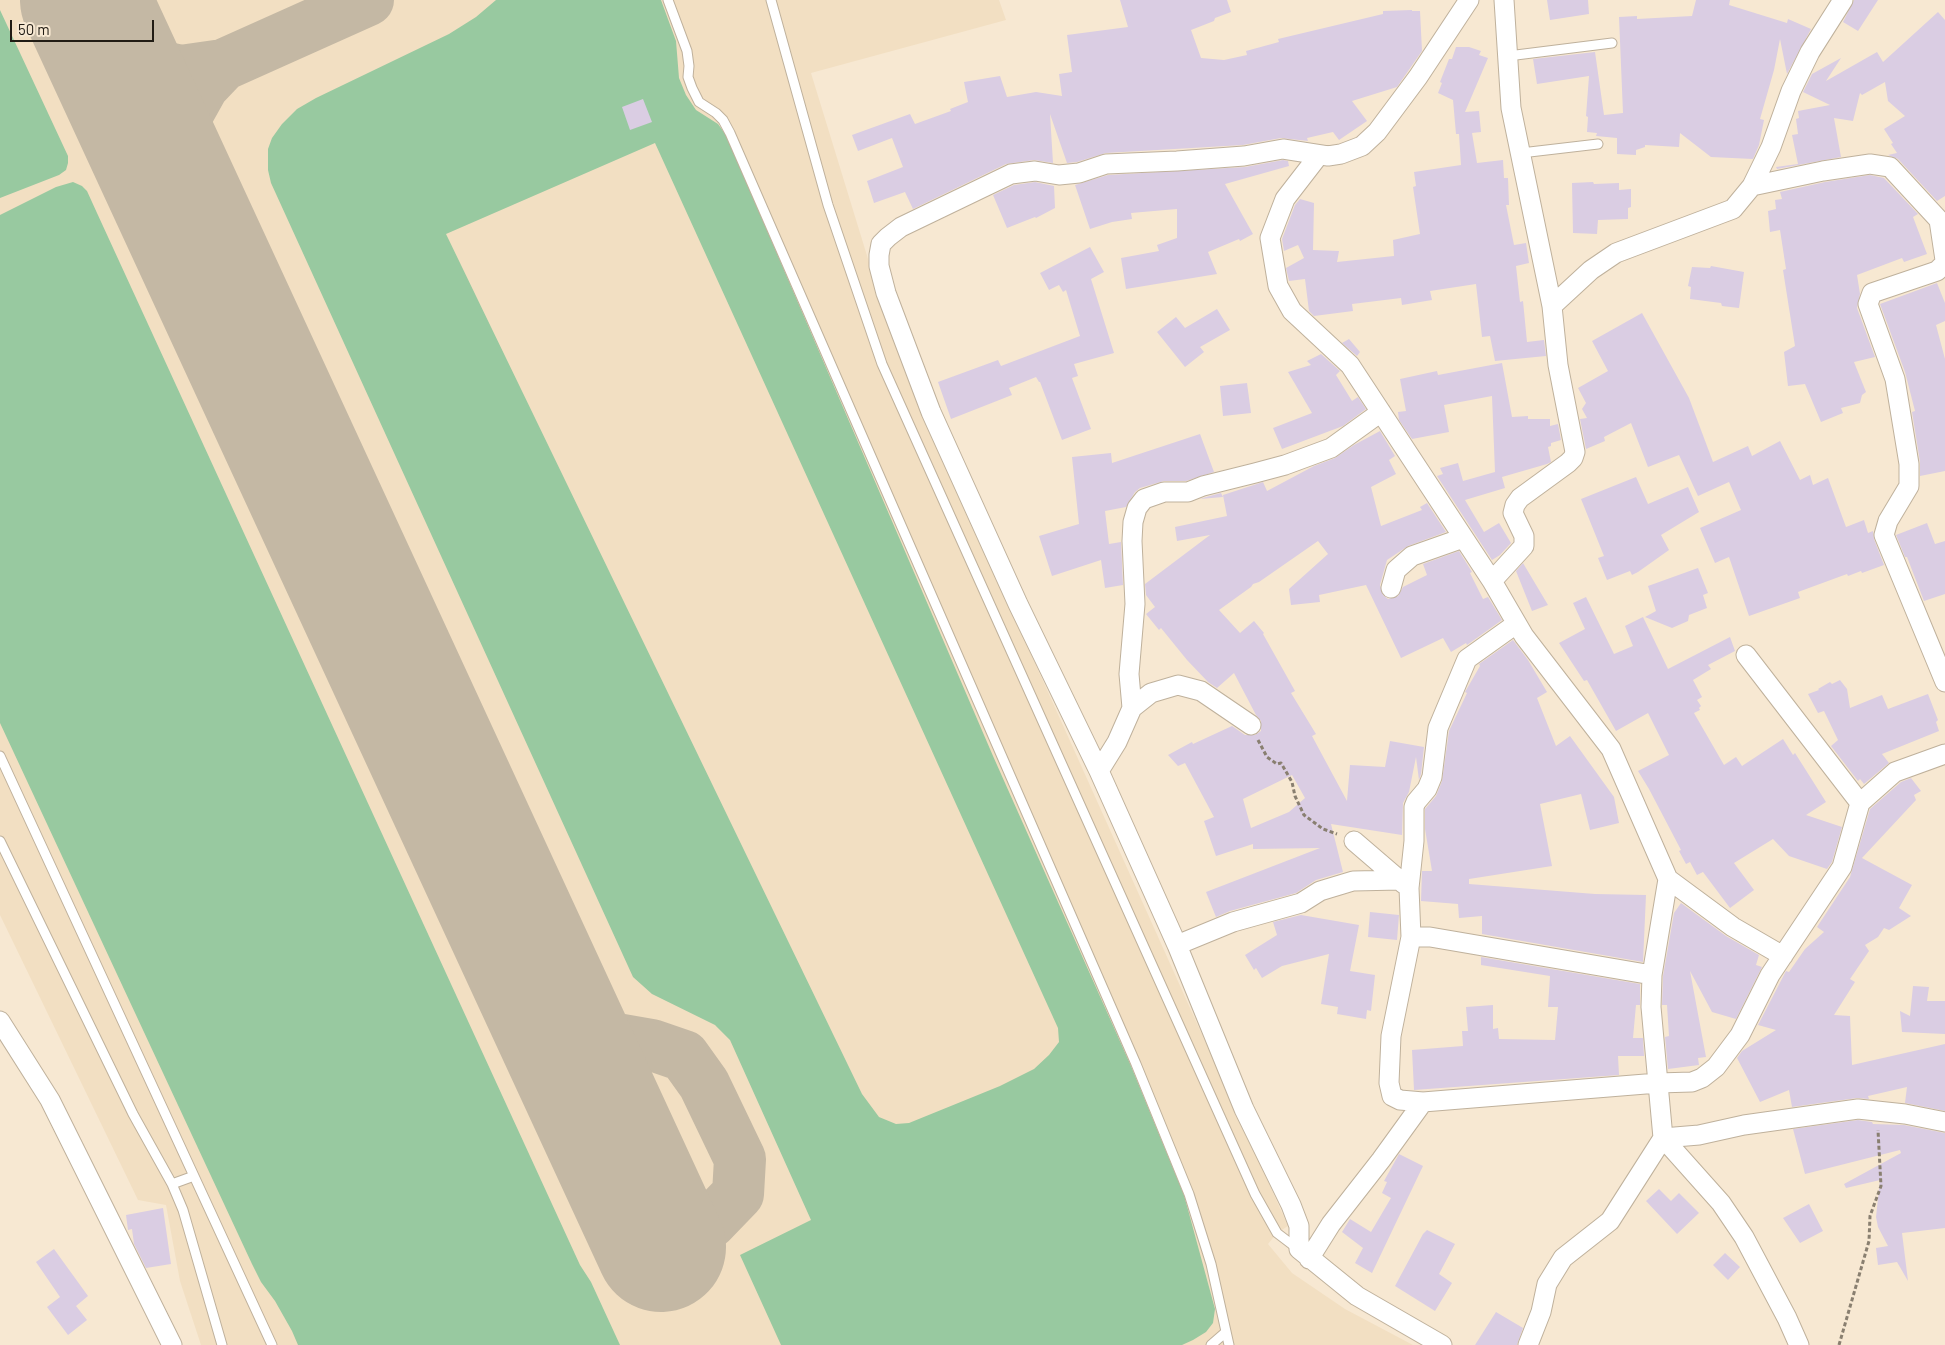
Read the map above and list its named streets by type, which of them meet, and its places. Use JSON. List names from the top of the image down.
{
  "scale_bar": "50 m"
}
